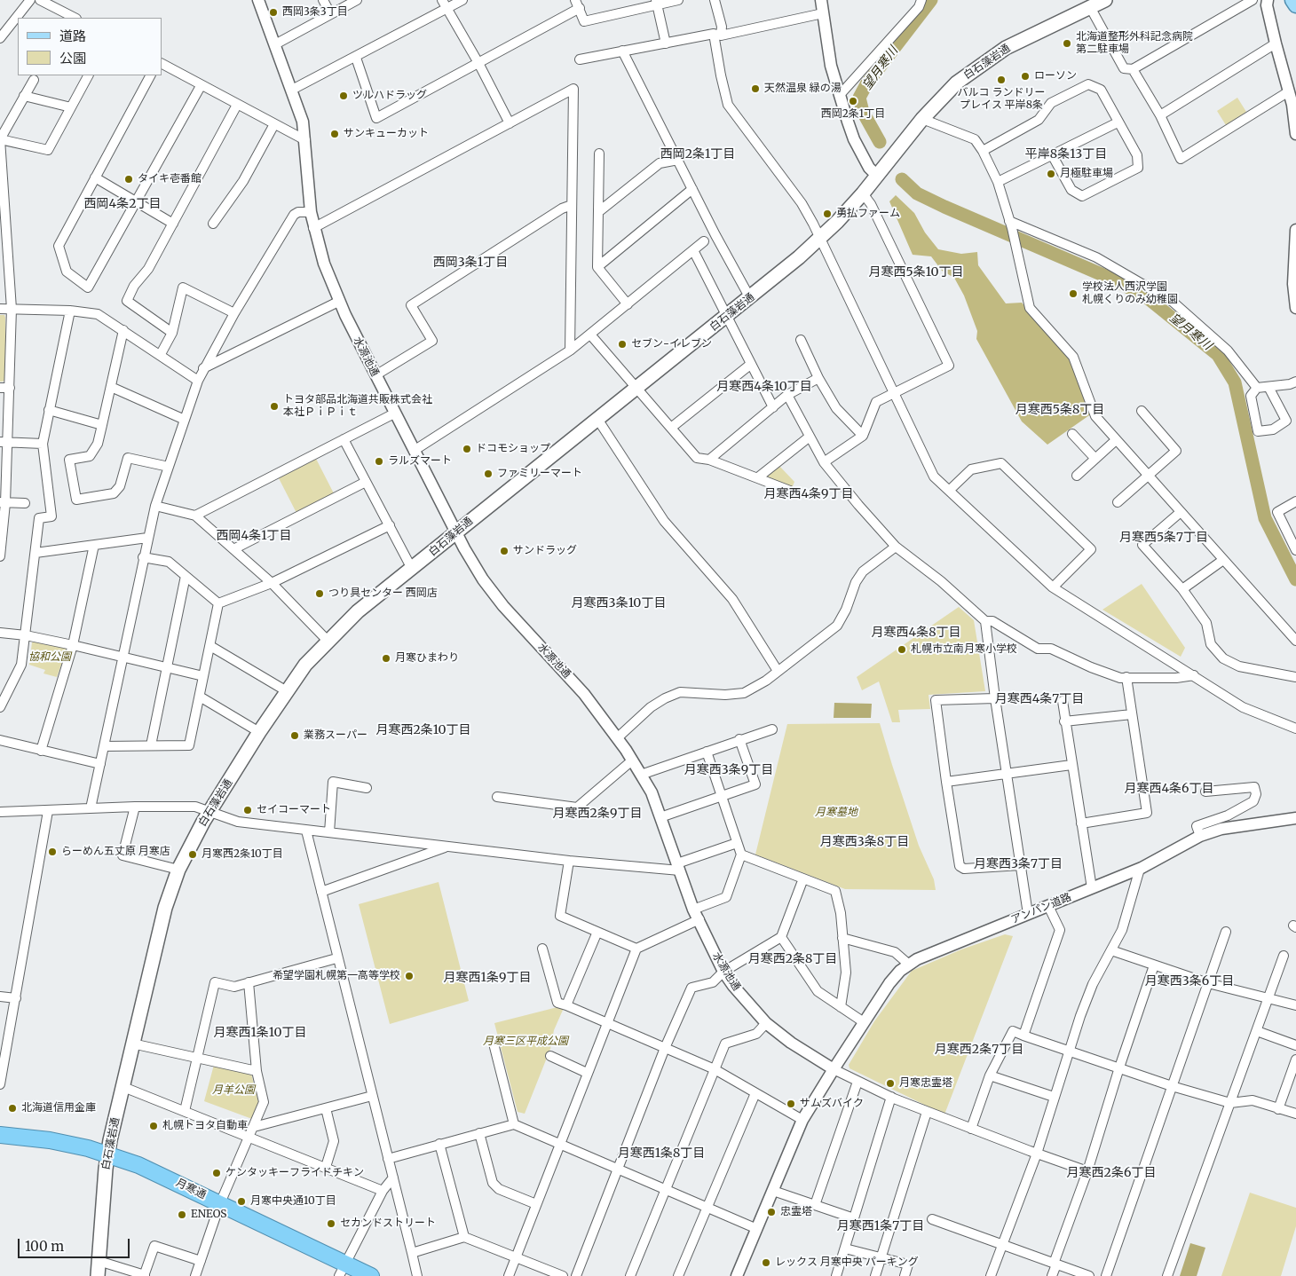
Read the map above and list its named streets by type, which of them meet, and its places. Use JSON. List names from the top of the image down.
{
  "streets": {
    "highway": ["月寒通"],
    "main road": ["白石藻岩通"],
    "street": ["水源池通", "アンパン道路"]
  },
  "crossings": [
    ["白石藻岩通", "水源池通"],
    ["白石藻岩通", "月寒通"],
    ["水源池通", "アンパン道路"]
  ],
  "districts": [
    "西岡2条1丁目",
    "平岸8条13丁目",
    "西岡4条2丁目",
    "西岡3条1丁目",
    "月寒西5条10丁目",
    "月寒西4条10丁目",
    "月寒西5条8丁目",
    "月寒西4条9丁目",
    "西岡4条1丁目",
    "月寒西5条7丁目",
    "月寒西3条10丁目",
    "月寒西4条8丁目",
    "月寒西4条7丁目",
    "月寒西2条10丁目",
    "月寒西3条9丁目",
    "月寒西4条6丁目",
    "月寒西2条9丁目",
    "月寒西3条8丁目",
    "月寒西3条7丁目",
    "月寒西2条8丁目",
    "月寒西1条9丁目",
    "月寒西3条6丁目",
    "月寒西1条10丁目",
    "月寒西2条7丁目",
    "月寒西1条8丁目",
    "月寒西2条6丁目",
    "月寒西1条7丁目"
  ],
  "water": ["望月寒川"],
  "parks": [
    "協和公園",
    "月寒墓地",
    "月寒三区平成公園",
    "月羊公園"
  ],
  "places": [
    "西岡3条3丁目",
    "北海道整形外科記念病院 第二駐車場",
    "ローソン",
    "バルコ ランドリー プレイス 平岸8条",
    "天然温泉 緑の湯",
    "ツルハドラッグ",
    "西岡2条1丁目",
    "サンキューカット",
    "月極駐車場",
    "タイキ壱番館",
    "勇払ファーム",
    "学校法人西沢学園 札幌くりのみ幼稚園",
    "セブン-イレブン",
    "トヨタ部品北海道共販株式会社 本社ＰｉＰｉｔ",
    "ドコモショップ",
    "ラルズマート",
    "ファミリーマート",
    "サンドラッグ",
    "つり具センター 西岡店",
    "札幌市立南月寒小学校",
    "月寒ひまわり",
    "業務スーパー",
    "セイコーマート",
    "らーめん五丈原 月寒店",
    "月寒西2条10丁目",
    "希望学園札幌第一高等学校",
    "月寒忠霊塔",
    "サムズバイク",
    "北海道信用金庫",
    "札幌トヨタ自動車",
    "ケンタッキーフライドチキン",
    "月寒中央通10丁目",
    "忠霊塔",
    "ENEOS",
    "セカンドストリート",
    "レックス 月寒中央 パーキング"
  ],
  "legend": ["道路", "公園"],
  "scale_bar": "100 m"
}
